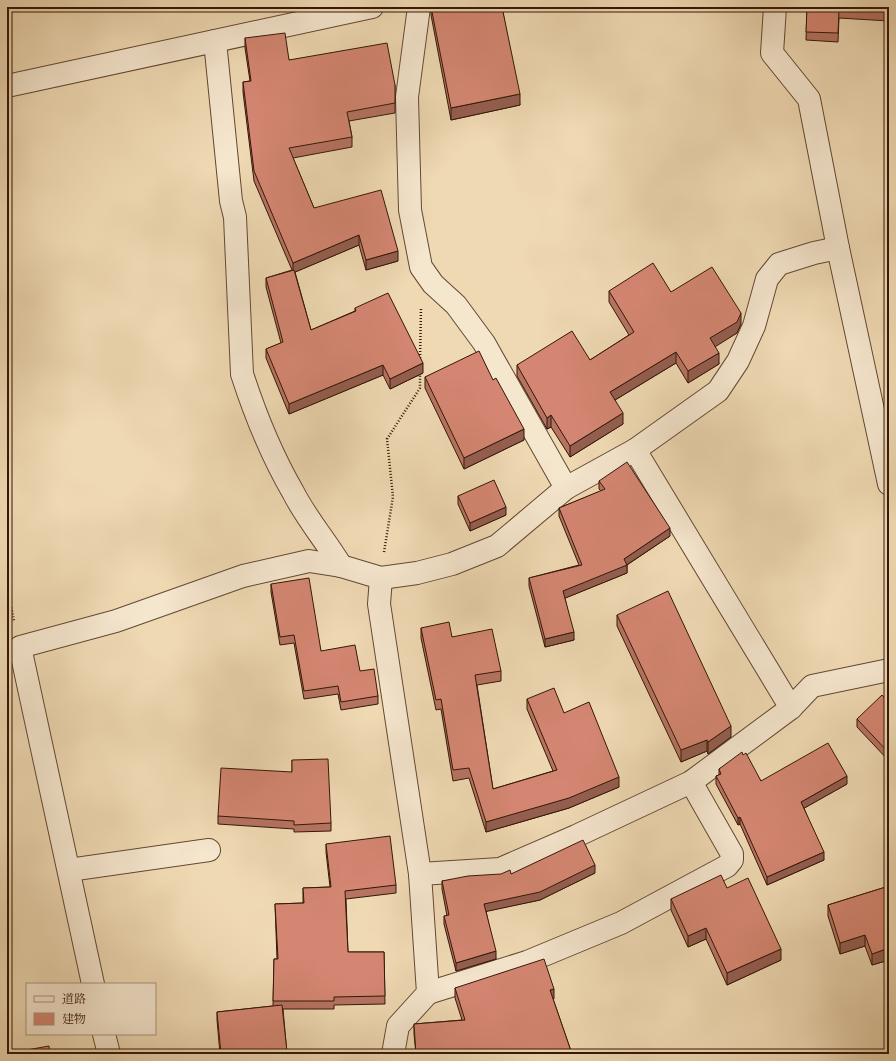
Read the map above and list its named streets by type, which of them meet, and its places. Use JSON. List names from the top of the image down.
{
  "legend": ["道路", "建物"]
}
